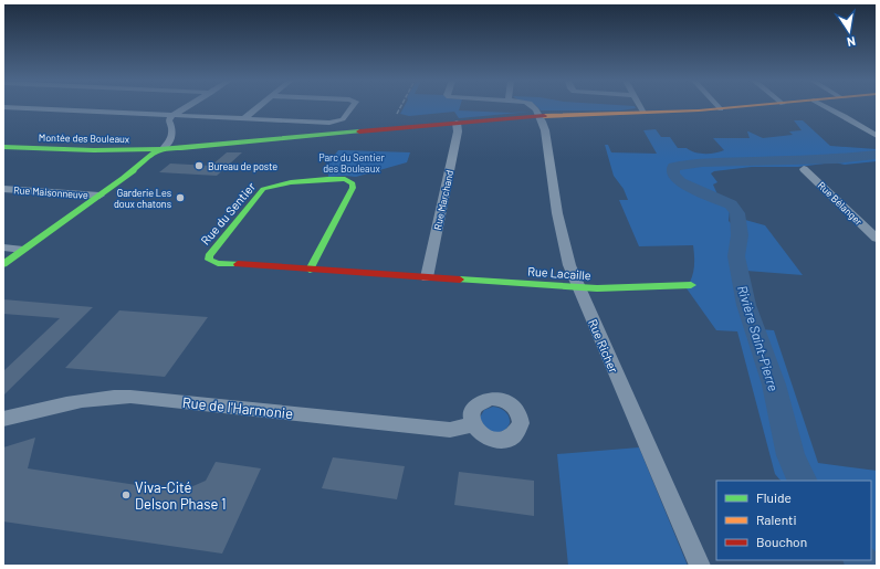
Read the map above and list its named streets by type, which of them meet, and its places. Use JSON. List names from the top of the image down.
{
  "streets": {
    "street": [
      "Montée des Bouleaux",
      "Rue Maisonneuve",
      "Rue Marchand",
      "Rue Bélanger",
      "Rue du Sentier",
      "Rue Lacaille",
      "Rue Richer",
      "Rue de l'Harmonie"
    ]
  },
  "crossings": [
    ["Montée des Bouleaux", "Rue Marchand"],
    ["Montée des Bouleaux", "Rue Richer"],
    ["Rue Marchand", "Rue du Sentier"],
    ["Rue Marchand", "Rue Lacaille"],
    ["Rue du Sentier", "Rue Lacaille"],
    ["Rue Lacaille", "Rue Richer"]
  ],
  "water": ["Rivière Saint-Pierre"],
  "parks": ["Parc du Sentier des Bouleaux"],
  "places": ["Bureau de poste", "Garderie Les doux chatons", "Viva-Cité Delson Phase 1"],
  "legend": ["Fluide", "Ralenti", "Bouchon"],
  "north": "bottom"
}
